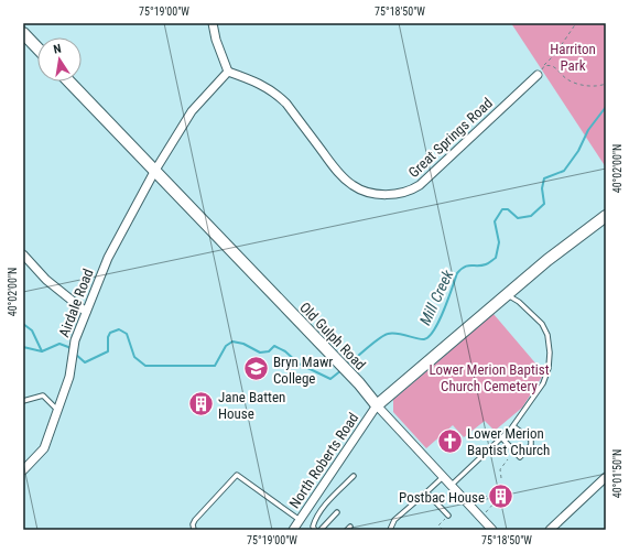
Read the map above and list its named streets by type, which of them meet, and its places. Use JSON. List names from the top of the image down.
{
  "streets": {
    "street": [
      "Great Springs Road",
      "Airdale Road",
      "Old Gulph Road",
      "North Roberts Road"
    ]
  },
  "crossings": [
    ["Airdale Road", "Old Gulph Road"],
    ["Old Gulph Road", "North Roberts Road"]
  ],
  "water": ["Mill Creek"],
  "parks": ["Harriton Park", "Lower Merion Baptist Church Cemetery"],
  "places": {
    "school or university": ["Bryn Mawr College"],
    "building": ["Jane Batten House", "Postbac House"],
    "church": ["Lower Merion Baptist Church"]
  },
  "north": "top",
  "coordinates": [
    "75°19'00\"W",
    "75°18'50\"W",
    "40°02'00\"N",
    "40°01'50\"N"
  ]
}
